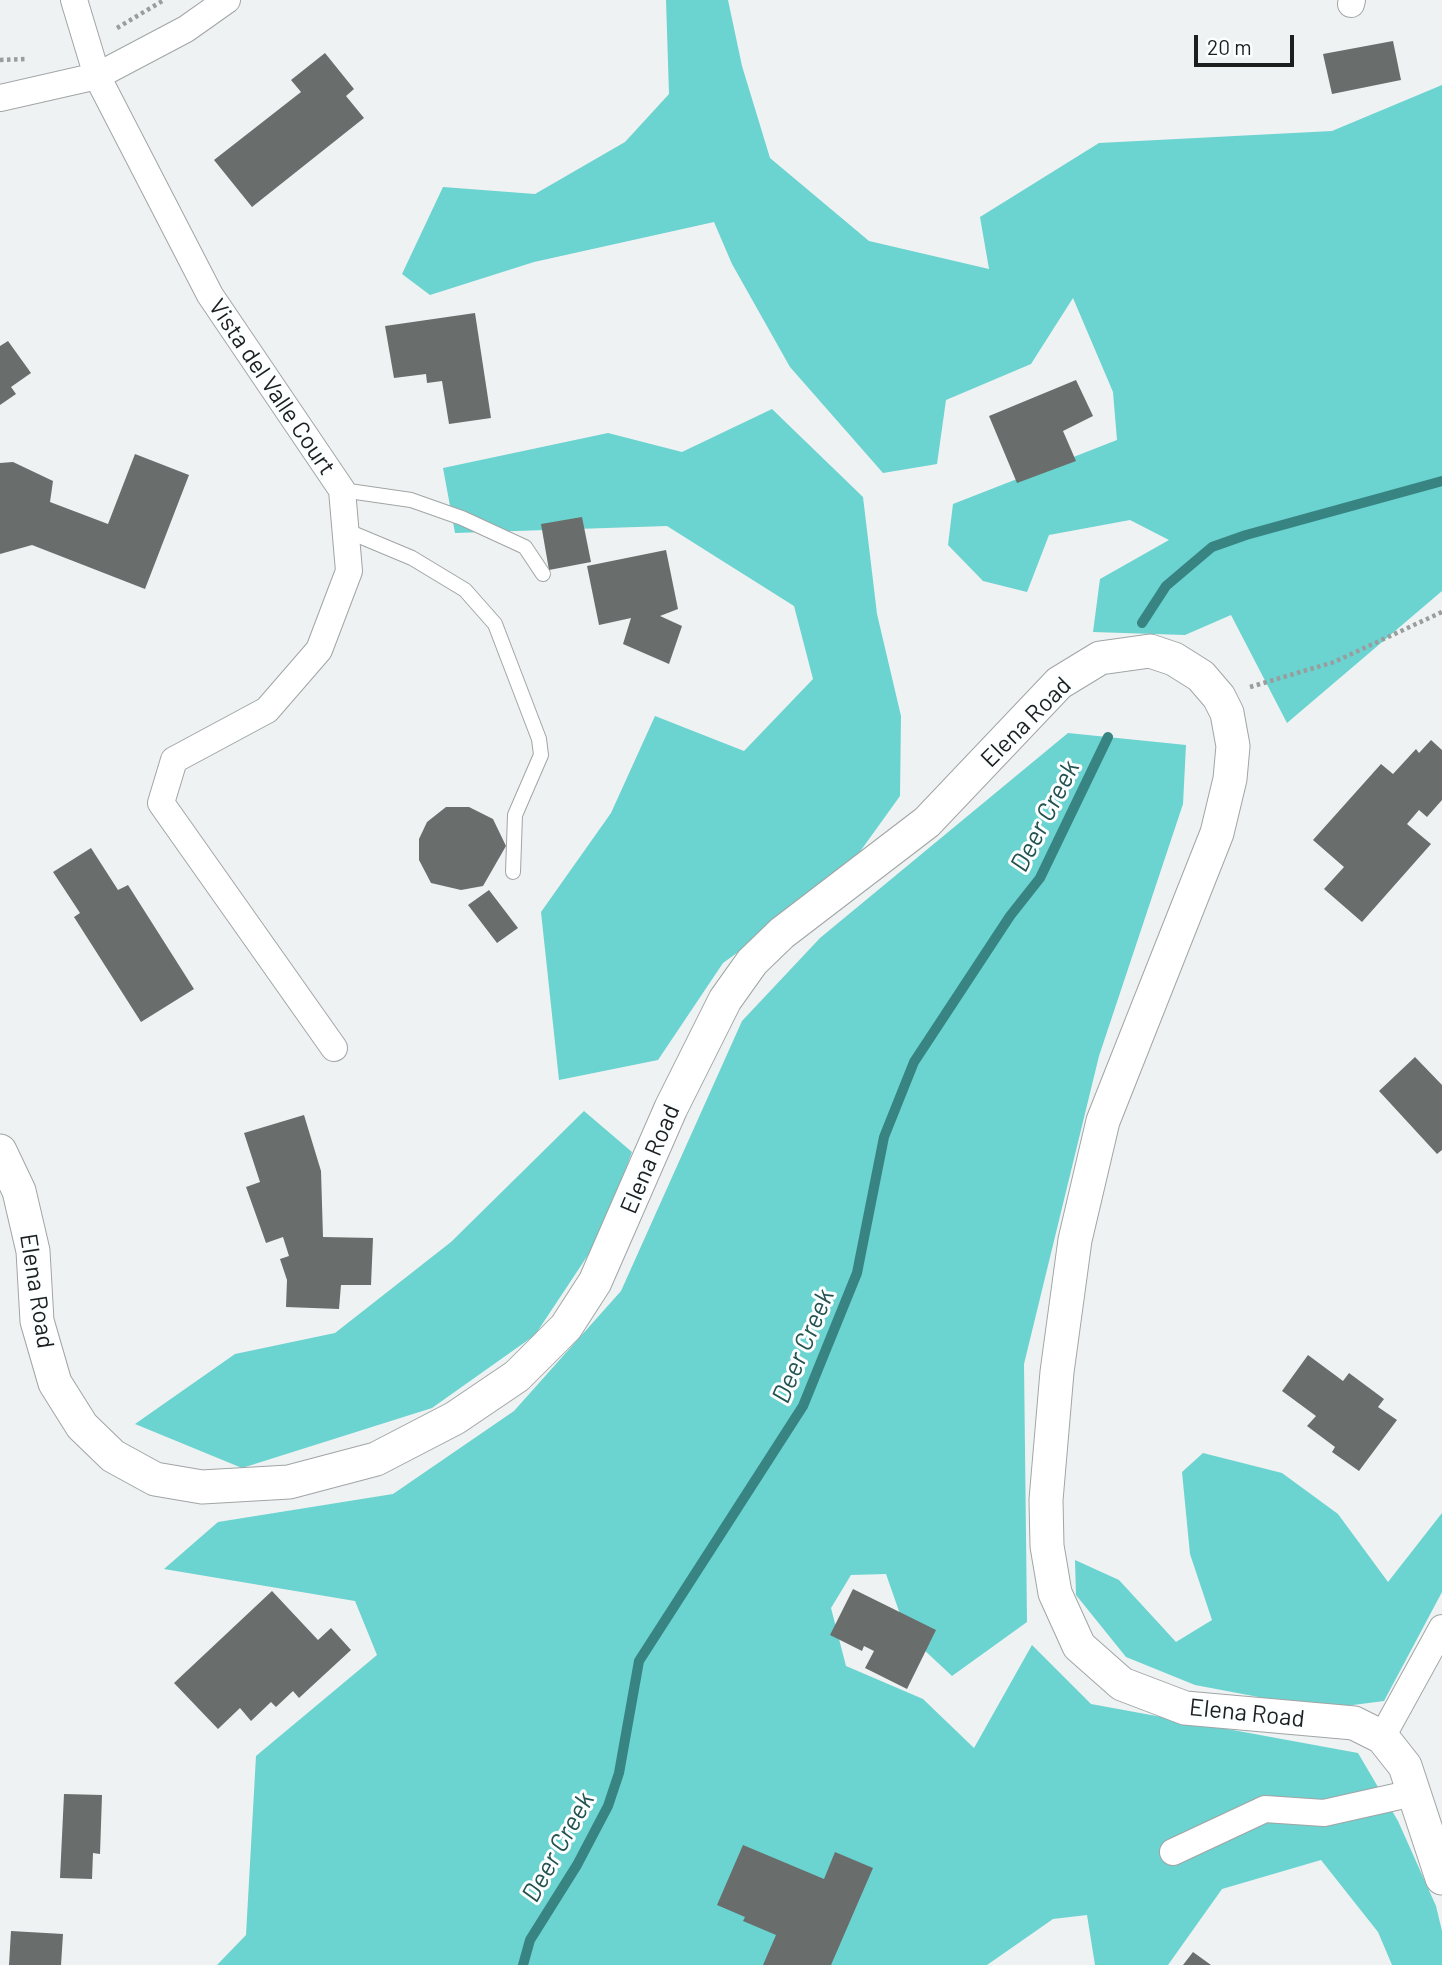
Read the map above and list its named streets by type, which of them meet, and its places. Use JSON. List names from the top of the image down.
{
  "streets": {
    "street": ["Vista del Valle Court", "Elena Road"]
  },
  "water": ["Deer Creek"],
  "scale_bar": "20 m"
}
